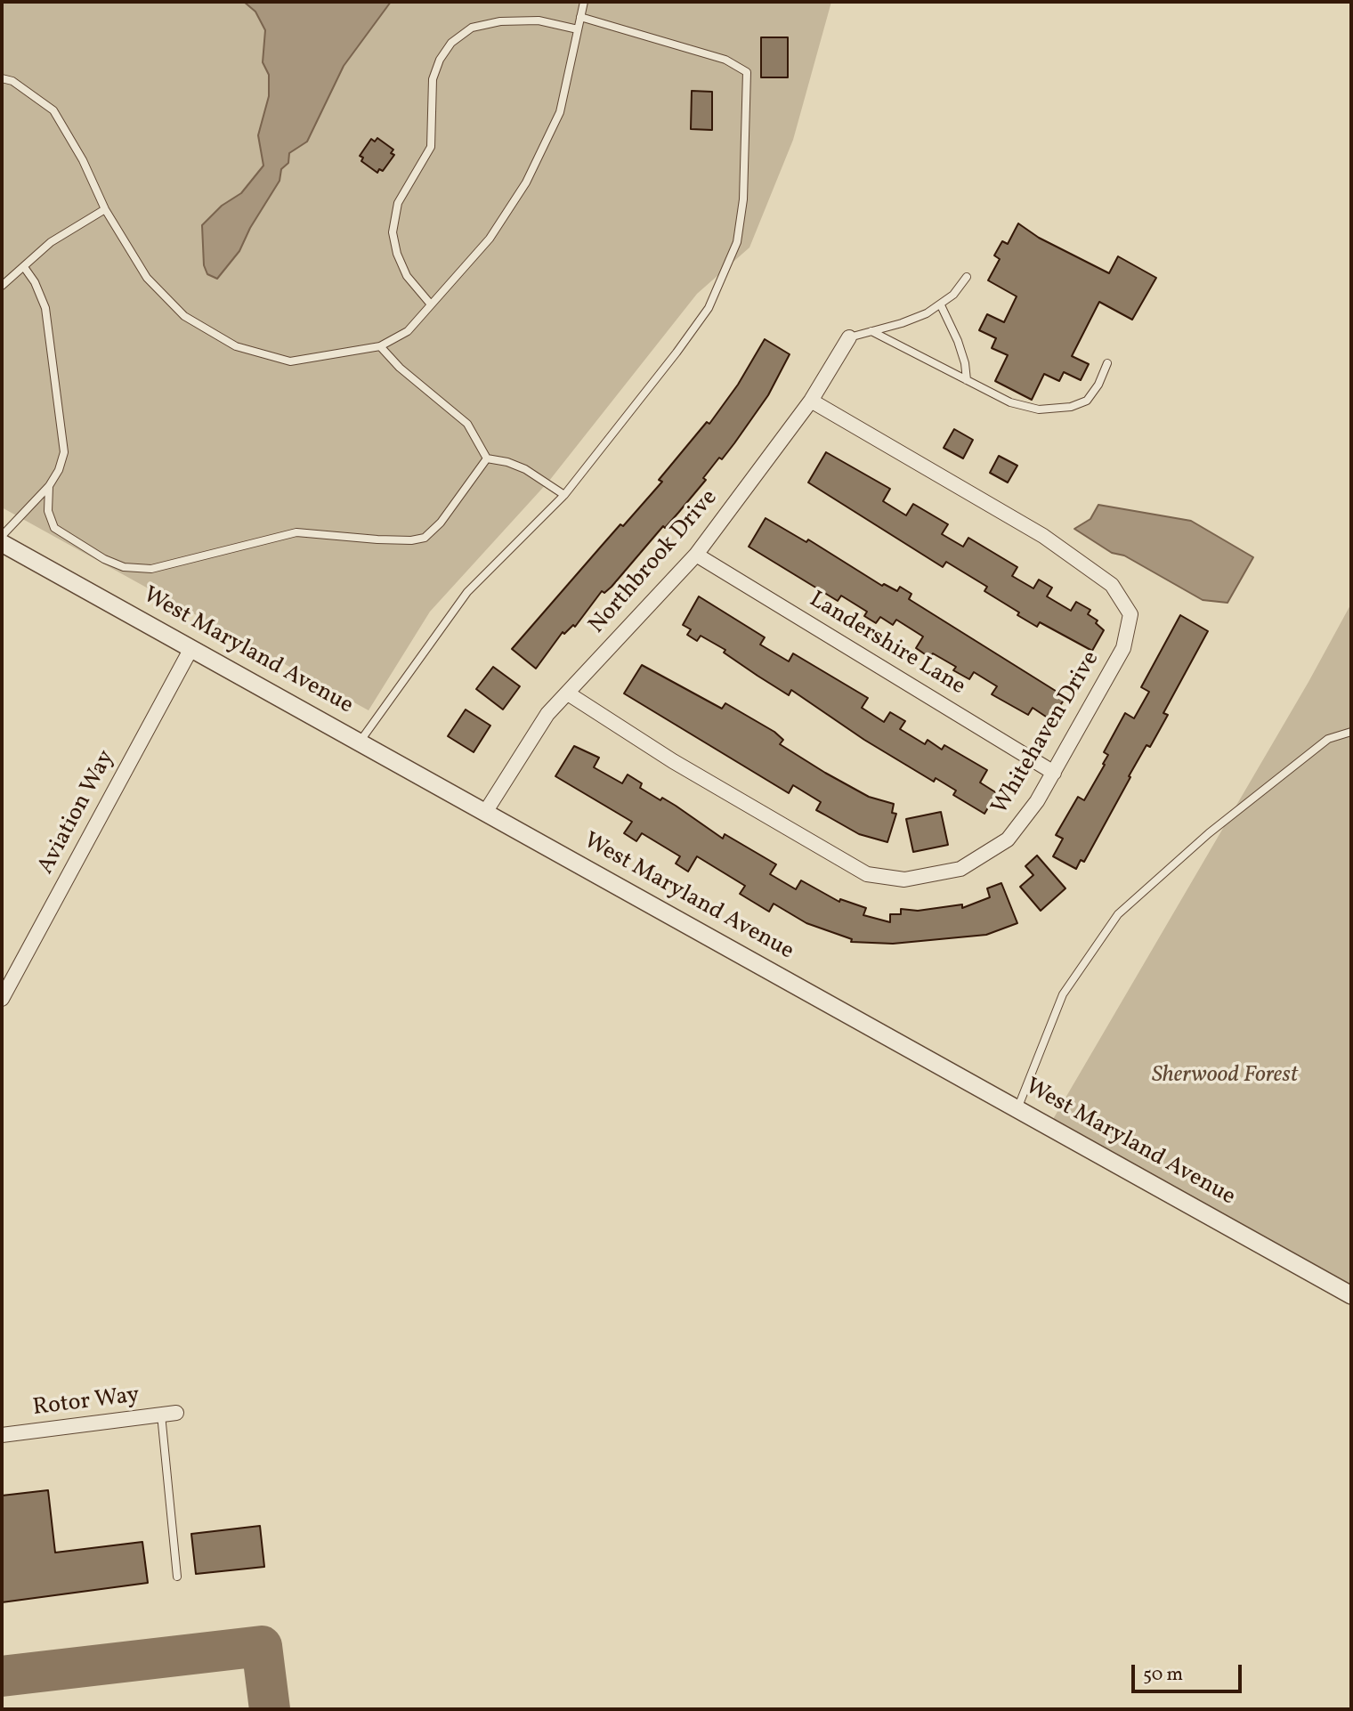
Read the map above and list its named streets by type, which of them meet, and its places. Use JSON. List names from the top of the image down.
{
  "streets": {
    "street": [
      "Northbrook Drive",
      "Landershire Lane",
      "West Maryland Avenue",
      "Whitehaven Drive",
      "Aviation Way",
      "Rotor Way"
    ]
  },
  "crossings": [
    ["Northbrook Drive", "Landershire Lane"],
    ["Northbrook Drive", "West Maryland Avenue"],
    ["Northbrook Drive", "Whitehaven Drive"],
    ["Landershire Lane", "Whitehaven Drive"],
    ["West Maryland Avenue", "Aviation Way"]
  ],
  "parks": ["Sherwood Forest"],
  "scale_bar": "50 m"
}
